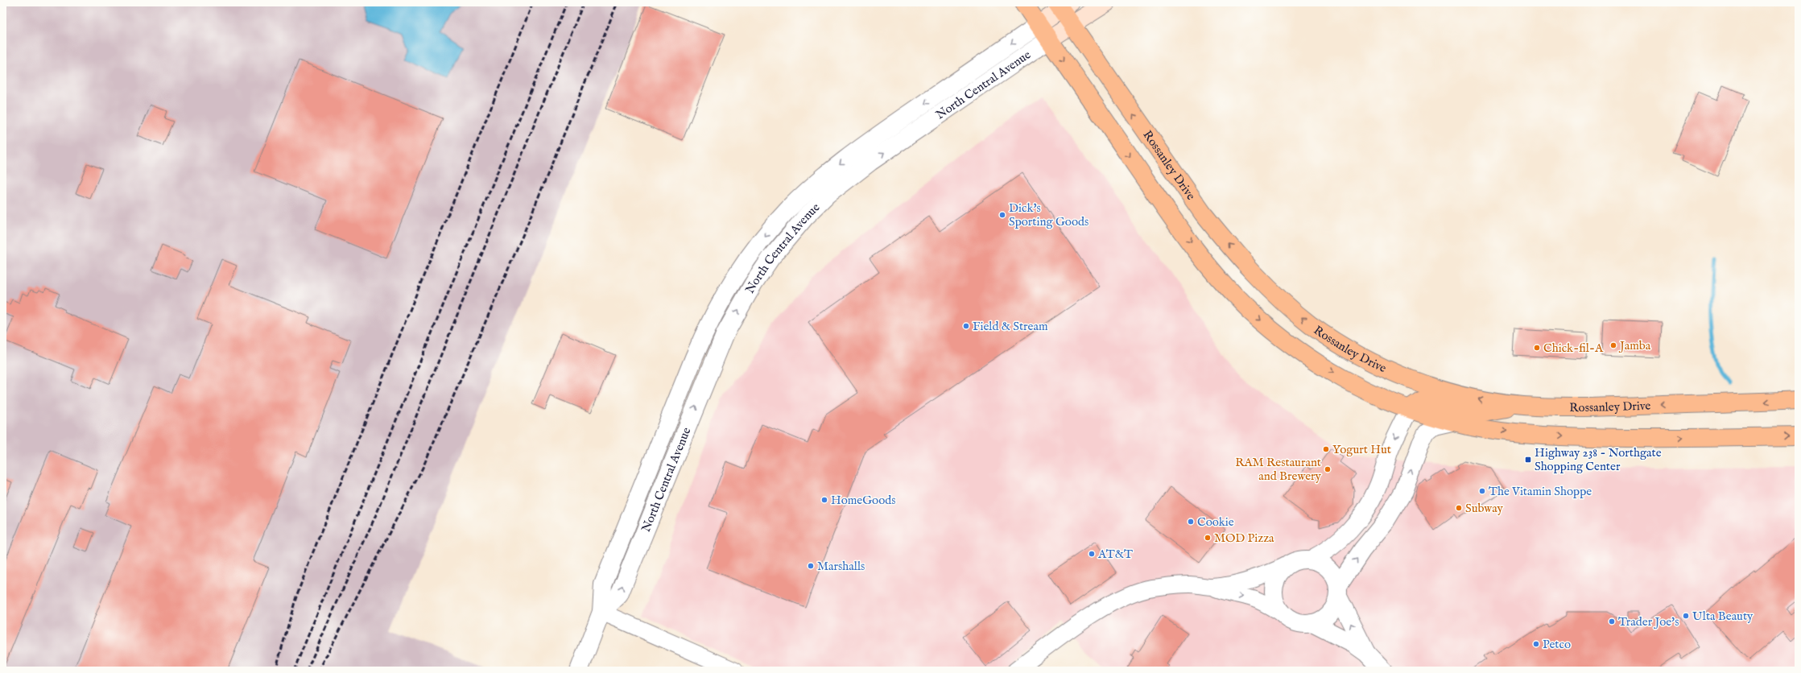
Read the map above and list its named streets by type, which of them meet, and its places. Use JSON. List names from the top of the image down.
{
  "streets": {
    "main road": ["North Central Avenue", "Rossanley Drive"]
  },
  "crossings": [
    ["North Central Avenue", "Rossanley Drive"]
  ],
  "places": {
    "other": [
      "Dick's Sporting Goods",
      "Field & Stream",
      "Jamba",
      "Chick-fil-A",
      "Yogurt Hut",
      "RAM Restaurant and Brewery",
      "The Vitamin Shoppe",
      "HomeGoods",
      "Subway",
      "Cookie",
      "MOD Pizza",
      "AT&T",
      "Marshalls",
      "Ulta Beauty",
      "Trader Joe's",
      "Petco"
    ],
    "transit": ["Highway 238 - Northgate Shopping Center"]
  }
}
